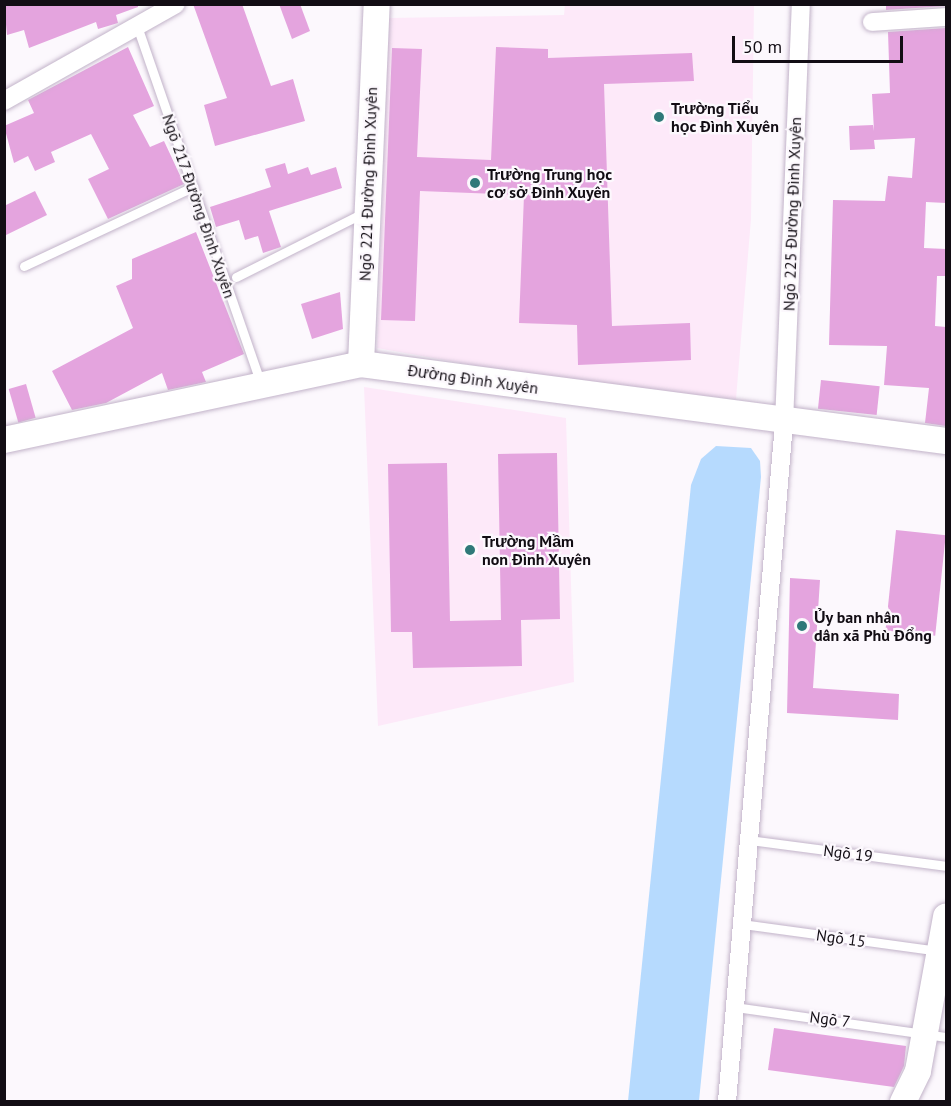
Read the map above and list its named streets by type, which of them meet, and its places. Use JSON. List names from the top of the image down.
{
  "streets": {
    "street": ["Ngõ 221 Đường Đình Xuyên", "Ngõ 225 Đường Đình Xuyên", "Đường Đình Xuyên"],
    "lane": [
      "Ngõ 217 Đường Đình Xuyên",
      "Ngõ 19",
      "Ngõ 15",
      "Ngõ 7"
    ]
  },
  "crossings": [
    ["Ngõ 221 Đường Đình Xuyên", "Đường Đình Xuyên"],
    ["Ngõ 217 Đường Đình Xuyên", "Đường Đình Xuyên"],
    ["Ngõ 225 Đường Đình Xuyên", "Đường Đình Xuyên"],
    ["Ngõ 225 Đường Đình Xuyên", "Ngõ 19"],
    ["Ngõ 225 Đường Đình Xuyên", "Ngõ 15"],
    ["Ngõ 225 Đường Đình Xuyên", "Ngõ 7"]
  ],
  "places": [
    "Trường Tiểu học Đình Xuyên",
    "Trường Trung học cơ sở Đình Xuyên",
    "Trường Mầm non Đình Xuyên",
    "Ủy ban nhân dân xã Phù Đổng"
  ],
  "scale_bar": "50 m"
}
